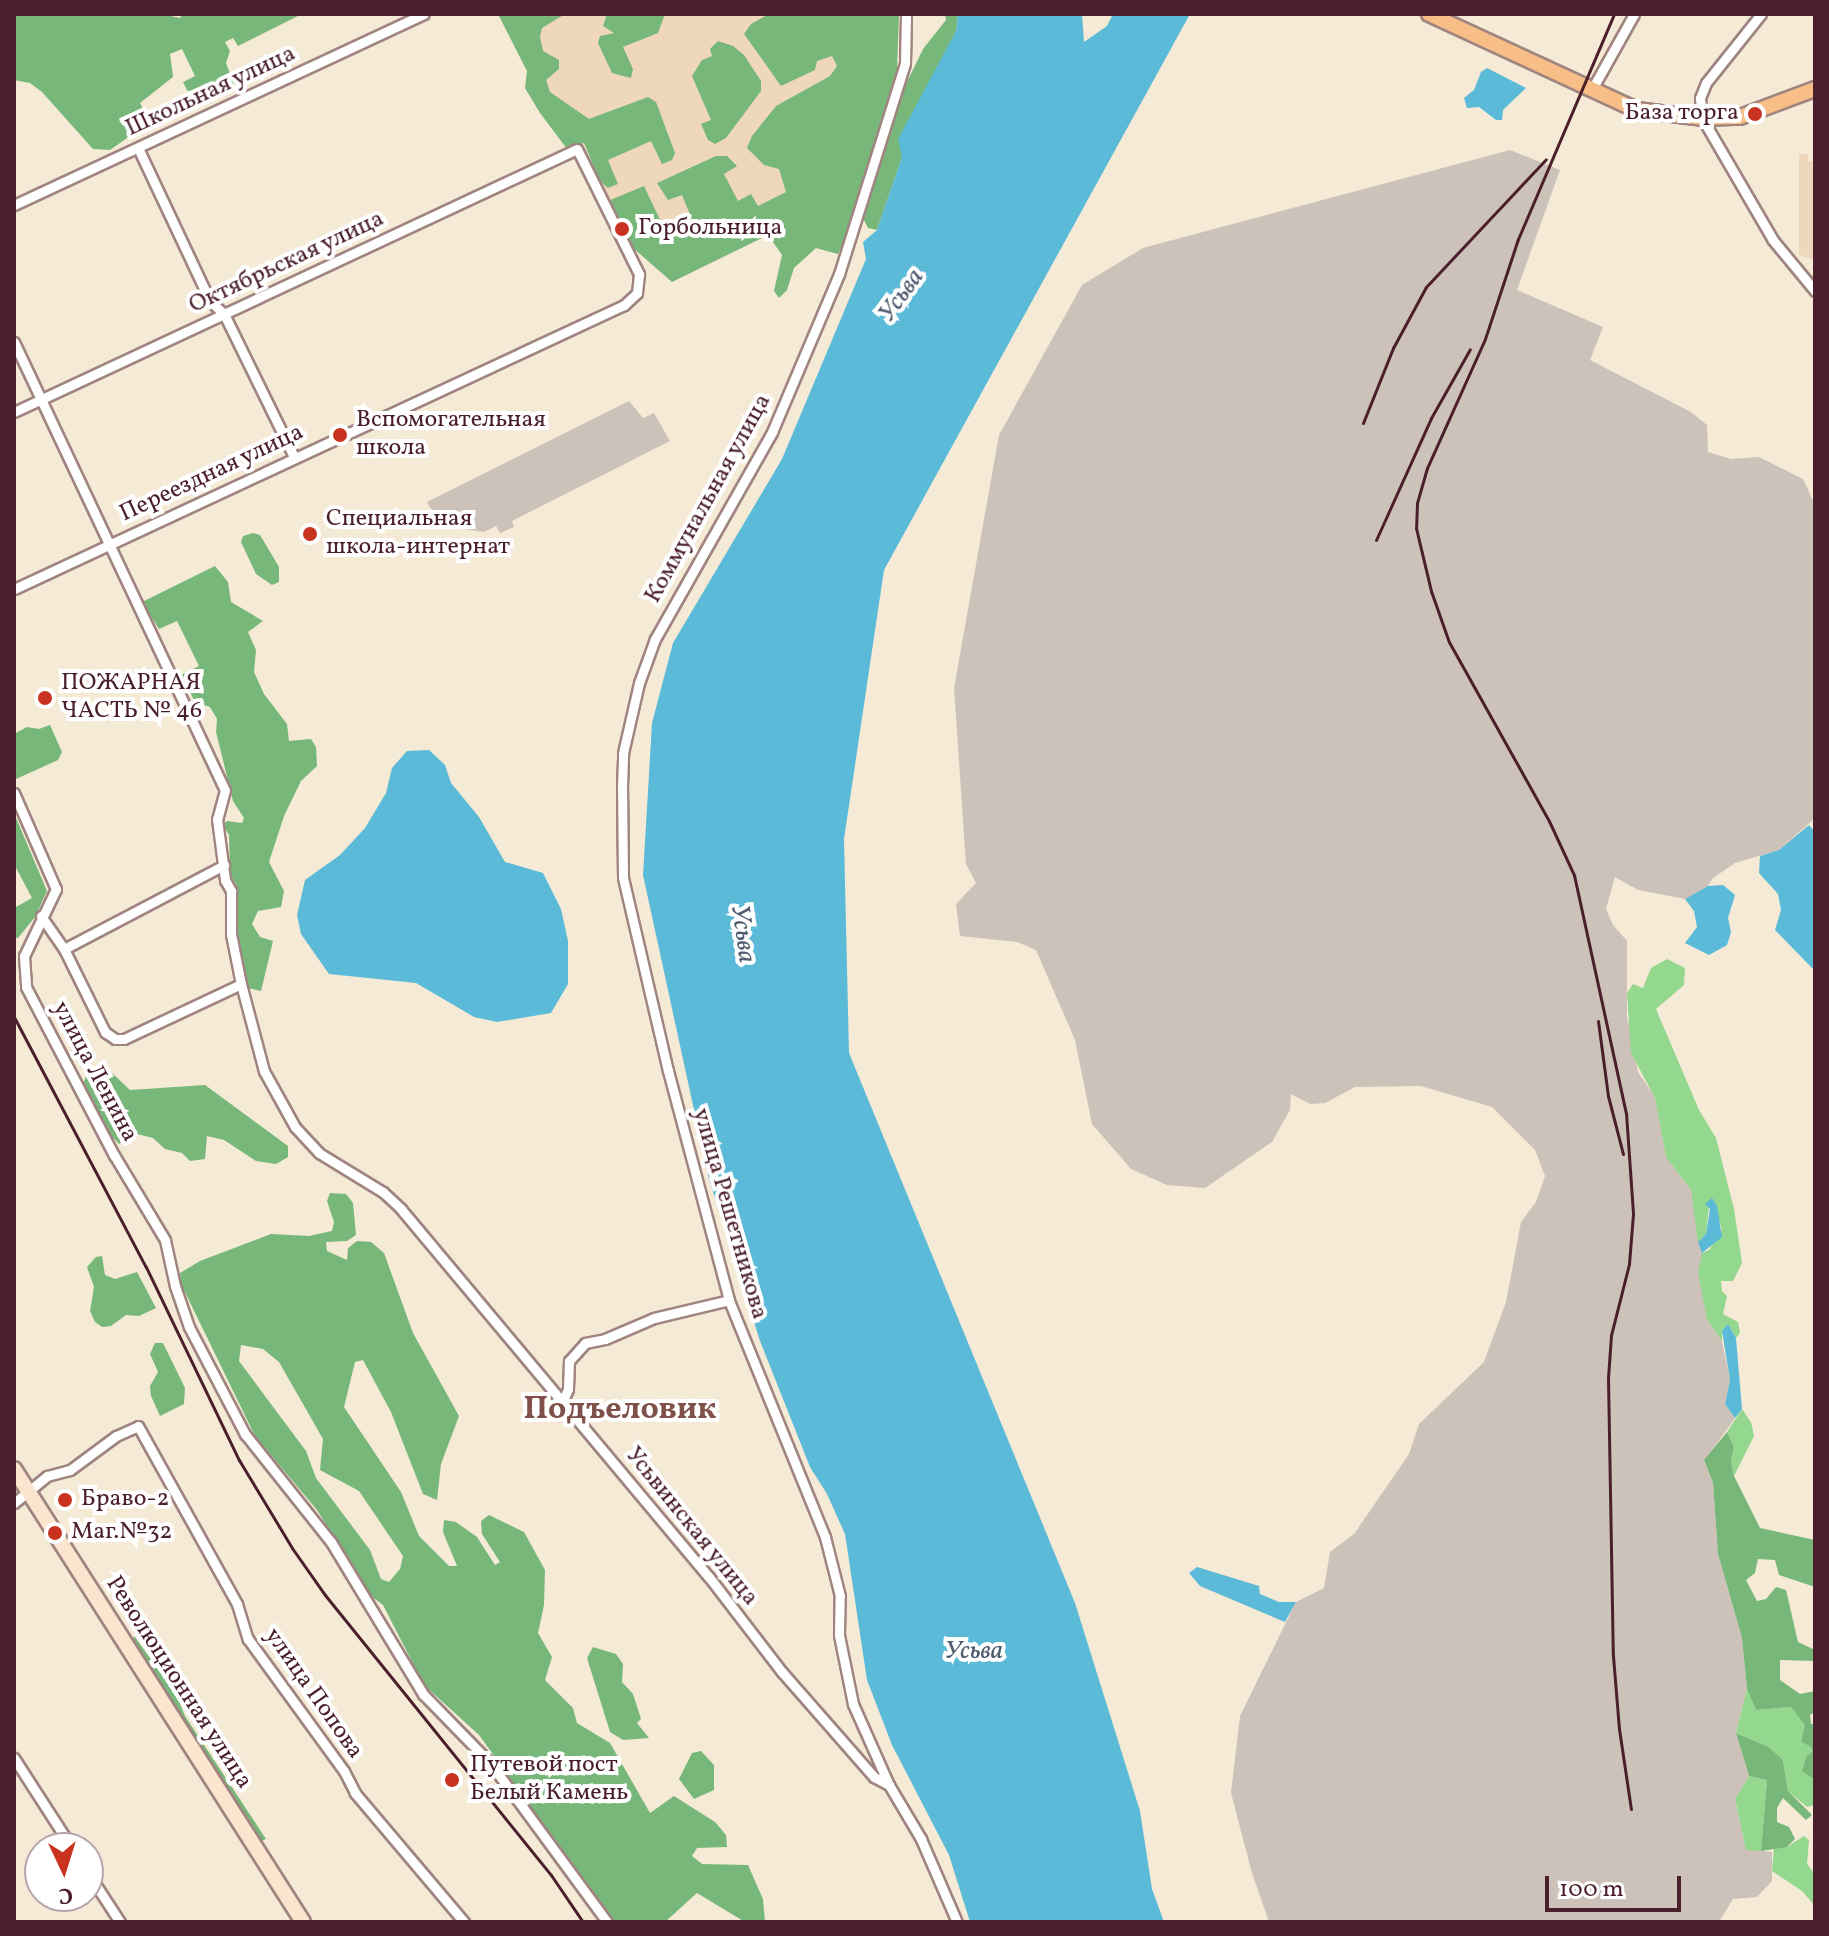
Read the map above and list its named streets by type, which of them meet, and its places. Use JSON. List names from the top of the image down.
{
  "streets": {
    "street": [
      "Школьная улица",
      "Октябрьская улица",
      "Переездная улица",
      "Коммунальная улица",
      "улица Ленина",
      "улица Решетникова",
      "Усьвинская улица",
      "Революционная улица",
      "улица Попова"
    ]
  },
  "crossings": [
    ["Октябрьская улица", "Переездная улица"],
    ["Октябрьская улица", "Усьвинская улица"],
    ["Переездная улица", "Усьвинская улица"],
    ["Коммунальная улица", "улица Решетникова"],
    ["улица Ленина", "Усьвинская улица"],
    ["улица Решетникова", "Усьвинская улица"],
    ["Революционная улица", "улица Попова"]
  ],
  "districts": ["Подъеловик"],
  "water": ["Усьва"],
  "places": [
    "База торга",
    "Горбольница",
    "Вспомогательная школа",
    "Специальная школа-интернат",
    "ПОЖАРНАЯ ЧАСТЬ № 46",
    "Браво-2",
    "Маг.№32",
    "Путевой пост Белый Камень"
  ],
  "scale_bar": "100 m",
  "north": "bottom"
}
